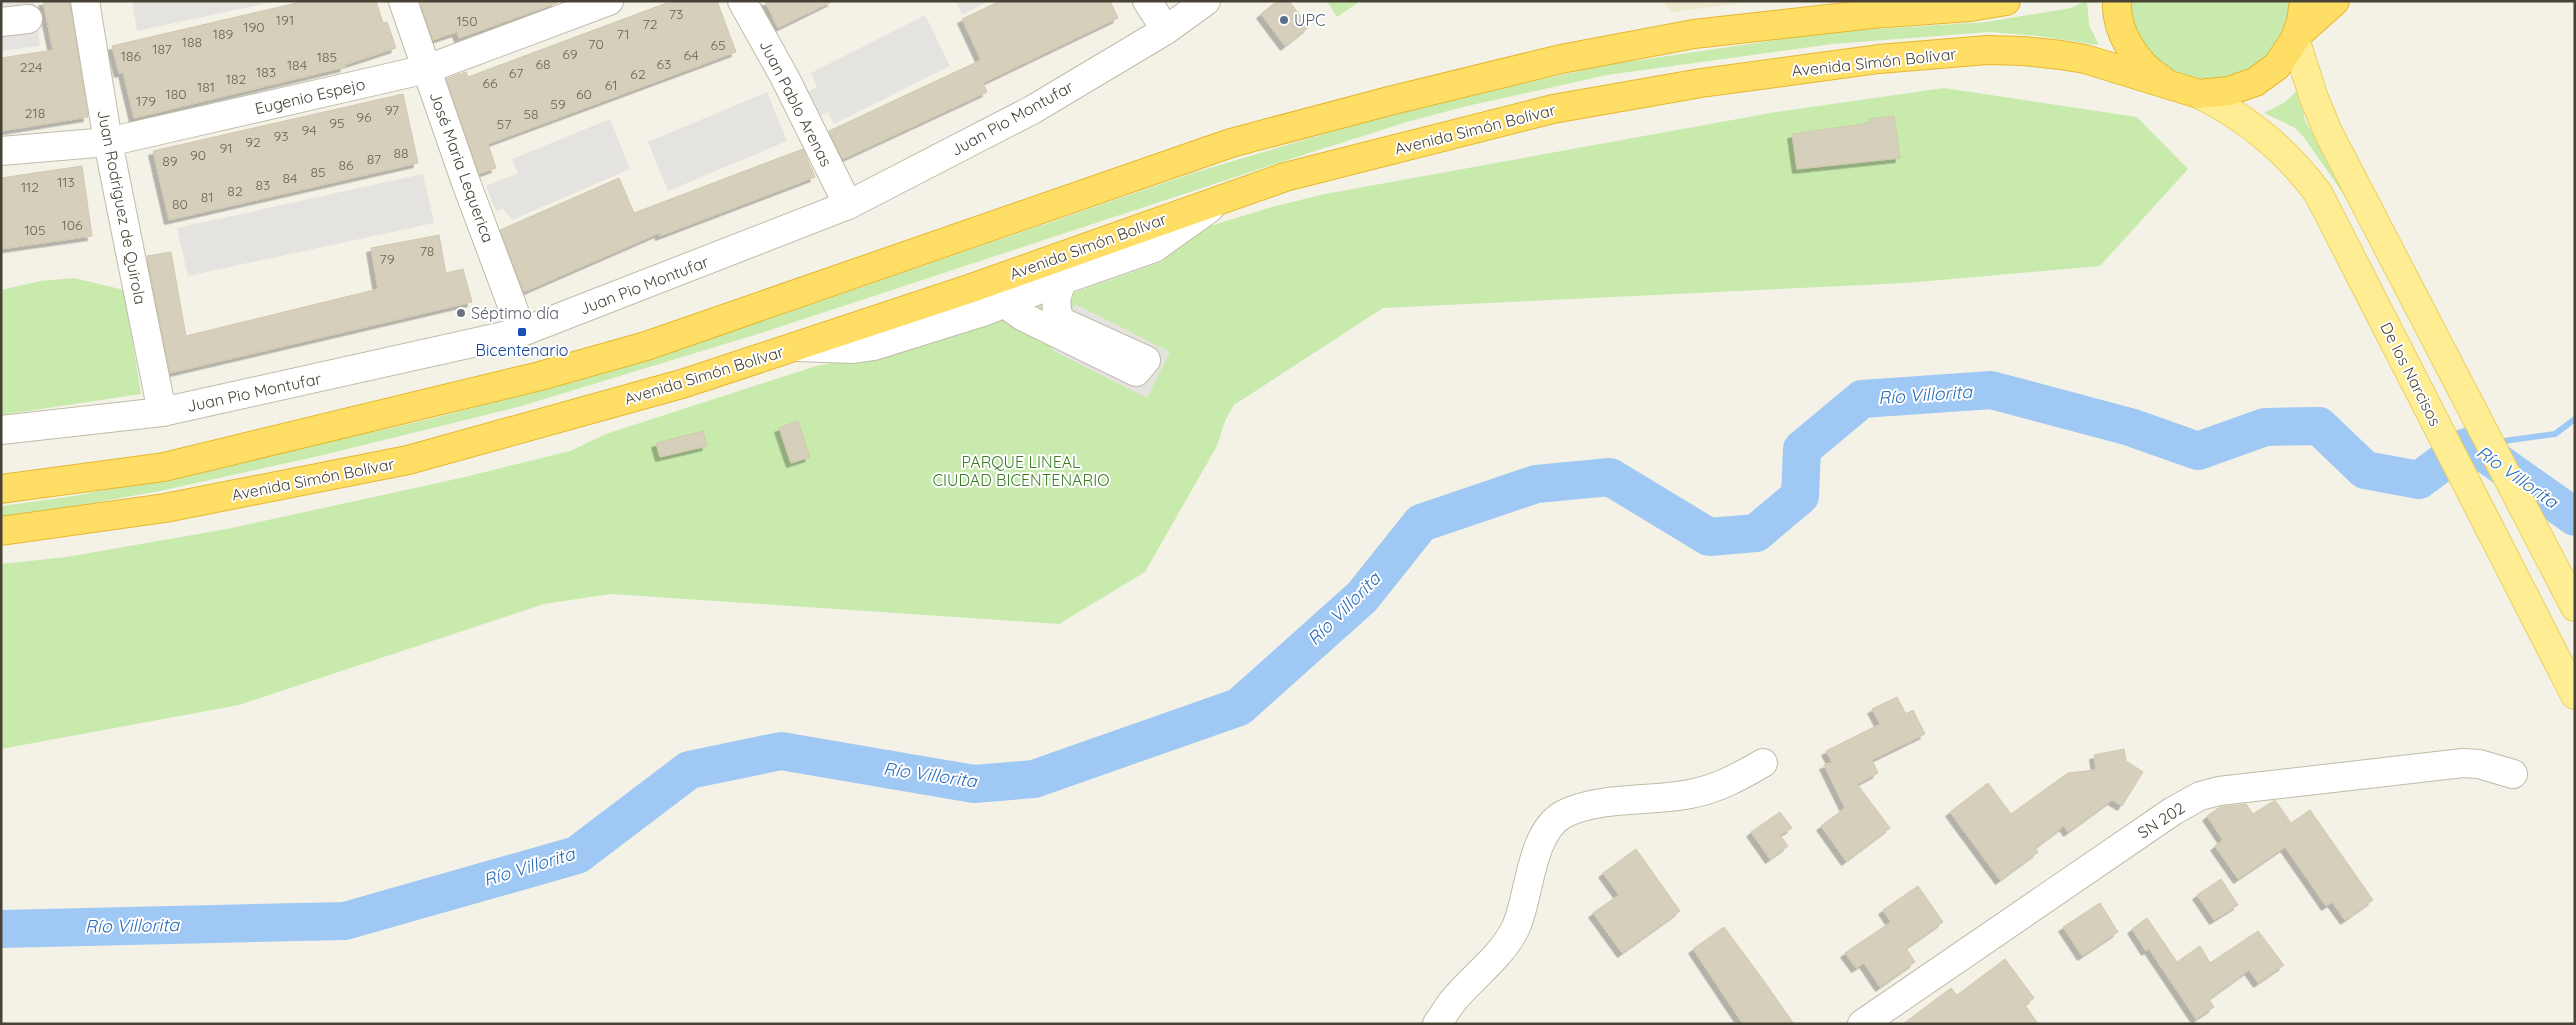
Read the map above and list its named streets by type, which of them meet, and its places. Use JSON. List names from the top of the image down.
{
  "streets": {
    "highway": ["Avenida Simón Bolívar"],
    "main road": ["De los Narcisos"],
    "street": [
      "Eugenio Espejo",
      "Juan Pablo Arenas",
      "Juan Pio Montufar",
      "José Maria Lequerica",
      "Juan Rodriguez de Quirola",
      "SN 202"
    ]
  },
  "crossings": [
    ["Avenida Simón Bolívar", "De los Narcisos"],
    ["Eugenio Espejo", "José Maria Lequerica"],
    ["Eugenio Espejo", "Juan Rodriguez de Quirola"],
    ["Juan Pablo Arenas", "Juan Pio Montufar"],
    ["Juan Pio Montufar", "José Maria Lequerica"],
    ["Juan Pio Montufar", "Juan Rodriguez de Quirola"]
  ],
  "water": ["Río Villorita"],
  "parks": ["PARQUE LINEAL CIUDAD BICENTENARIO"],
  "places": {
    "other": ["UPC", "Séptimo día"],
    "transit": ["Bicentenario"]
  },
  "house_numbers": [
    "73",
    "191",
    "150",
    "72",
    "190",
    "189",
    "71",
    "188",
    "70",
    "65",
    "187",
    "69",
    "64",
    "186",
    "185",
    "68",
    "63",
    "184",
    "224",
    "183",
    "67",
    "62",
    "182",
    "66",
    "61",
    "181",
    "180",
    "60",
    "179",
    "59",
    "97",
    "218",
    "58",
    "96",
    "95",
    "57",
    "94",
    "93",
    "92",
    "91",
    "88",
    "90",
    "87",
    "89",
    "86",
    "85",
    "84",
    "113",
    "83",
    "112",
    "82",
    "81",
    "80",
    "106",
    "105",
    "78",
    "79"
  ]
}
